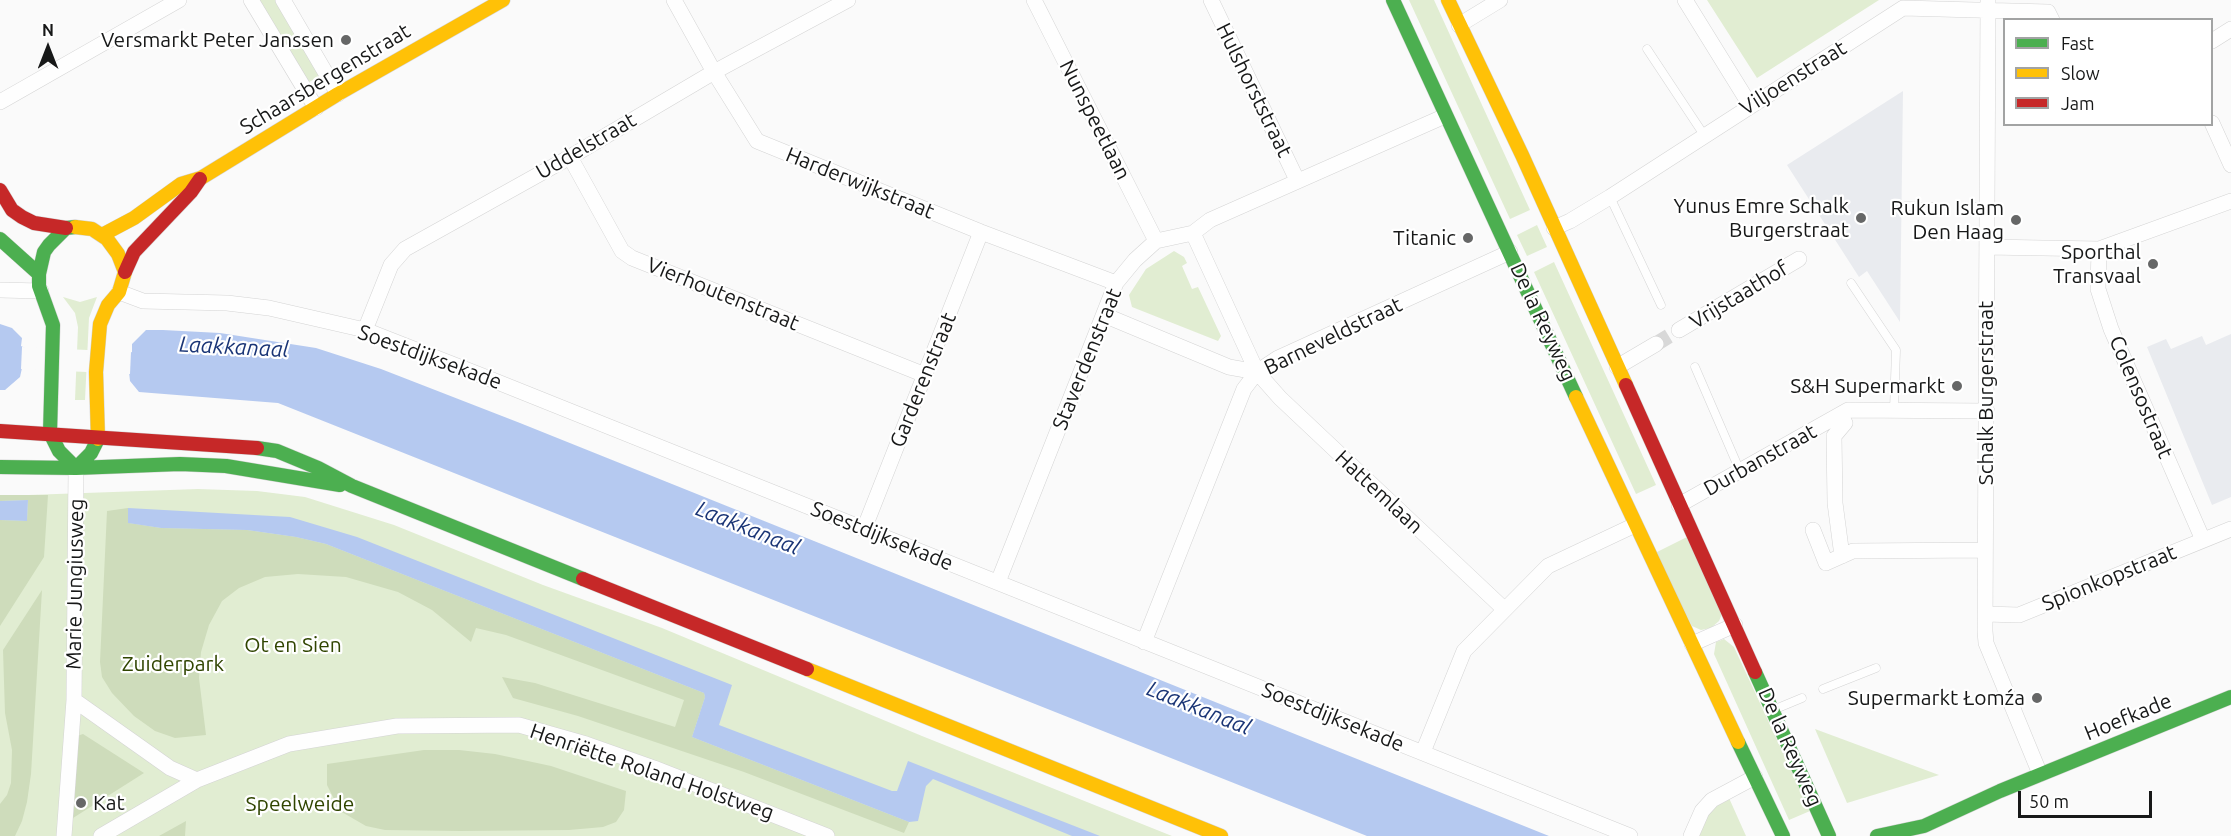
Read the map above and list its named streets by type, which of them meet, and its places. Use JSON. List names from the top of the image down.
{
  "streets": {
    "street": [
      "Viljoenstraat",
      "Schaarsbergenstraat",
      "Hulshorststraat",
      "Nunspeetlaan",
      "Uddelstraat",
      "Harderwijkstraat",
      "Vierhoutenstraat",
      "Vrijstaathof",
      "De la Reyweg",
      "Barneveldstraat",
      "Soestdijksekade",
      "Staverdenstraat",
      "Garderenstraat",
      "Schalk Burgerstraat",
      "Colensostraat",
      "Durbanstraat",
      "Hattemlaan",
      "Spionkopstraat",
      "Marie Jungiusweg",
      "Hoefkade",
      "Henriëtte Roland Holstweg"
    ]
  },
  "crossings": [
    ["Viljoenstraat", "De la Reyweg"],
    ["Viljoenstraat", "Schalk Burgerstraat"],
    ["Schaarsbergenstraat", "Soestdijksekade"],
    ["Nunspeetlaan", "Staverdenstraat"],
    ["Uddelstraat", "Harderwijkstraat"],
    ["Uddelstraat", "Vierhoutenstraat"],
    ["Uddelstraat", "Soestdijksekade"],
    ["Harderwijkstraat", "Staverdenstraat"],
    ["Harderwijkstraat", "Garderenstraat"],
    ["Vierhoutenstraat", "Garderenstraat"],
    ["De la Reyweg", "Barneveldstraat"],
    ["De la Reyweg", "Durbanstraat"],
    ["Barneveldstraat", "Soestdijksekade"],
    ["Barneveldstraat", "Hattemlaan"],
    ["Soestdijksekade", "Staverdenstraat"],
    ["Soestdijksekade", "Garderenstraat"],
    ["Schalk Burgerstraat", "Durbanstraat"],
    ["Schalk Burgerstraat", "Spionkopstraat"],
    ["Schalk Burgerstraat", "Hoefkade"],
    ["Colensostraat", "Spionkopstraat"],
    ["Marie Jungiusweg", "Henriëtte Roland Holstweg"]
  ],
  "water": ["Laakkanaal"],
  "parks": ["Ot en Sien", "Zuiderpark", "Speelweide"],
  "places": [
    "Versmarkt Peter Janssen",
    "Yunus Emre Schalk Burgerstraat",
    "Rukun Islam Den Haag",
    "Titanic",
    "Sporthal Transvaal",
    "S&H Supermarkt",
    "Supermarkt Łomźa",
    "Kat"
  ],
  "legend": ["Fast", "Slow", "Jam"],
  "scale_bar": "50 m",
  "north": "top"
}
